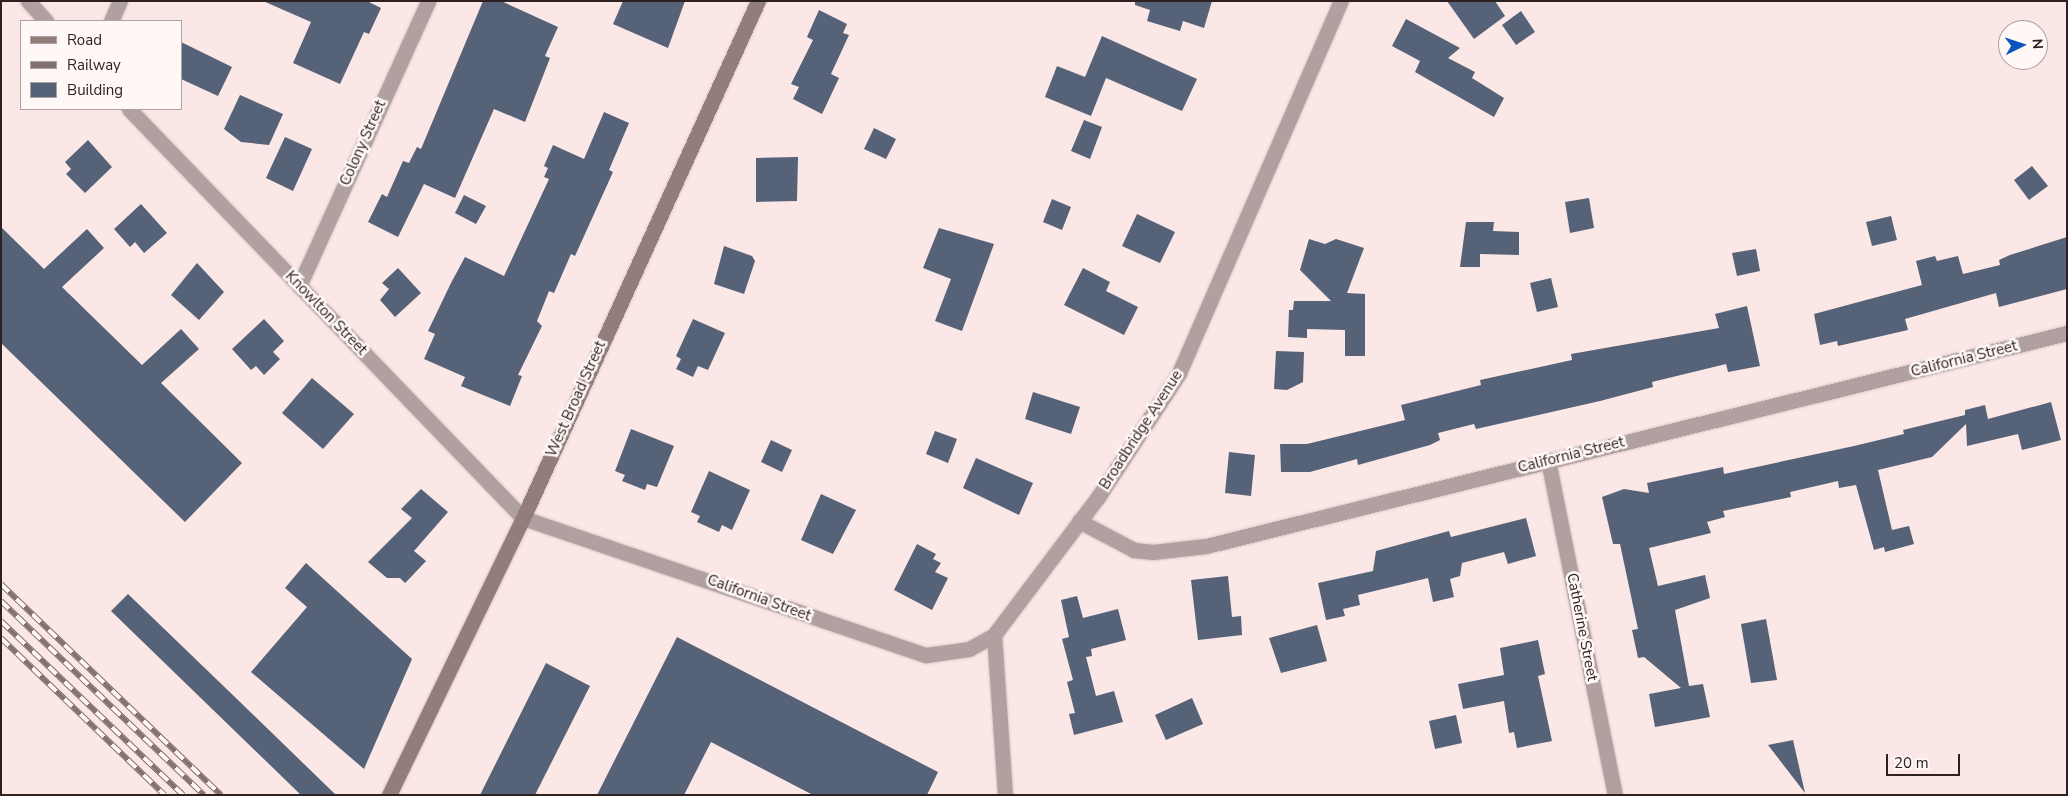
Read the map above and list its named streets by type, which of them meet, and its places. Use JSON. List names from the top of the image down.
{
  "streets": {
    "main road": ["West Broad Street"],
    "street": [
      "Colony Street",
      "Knowlton Street",
      "California Street",
      "Broadbridge Avenue",
      "Catherine Street"
    ]
  },
  "crossings": [
    ["Colony Street", "Knowlton Street"],
    ["Knowlton Street", "California Street"],
    ["Knowlton Street", "West Broad Street"],
    ["California Street", "West Broad Street"],
    ["California Street", "Broadbridge Avenue"],
    ["California Street", "Catherine Street"]
  ],
  "legend": ["Road", "Railway", "Building"],
  "scale_bar": "20 m",
  "north": "right"
}
